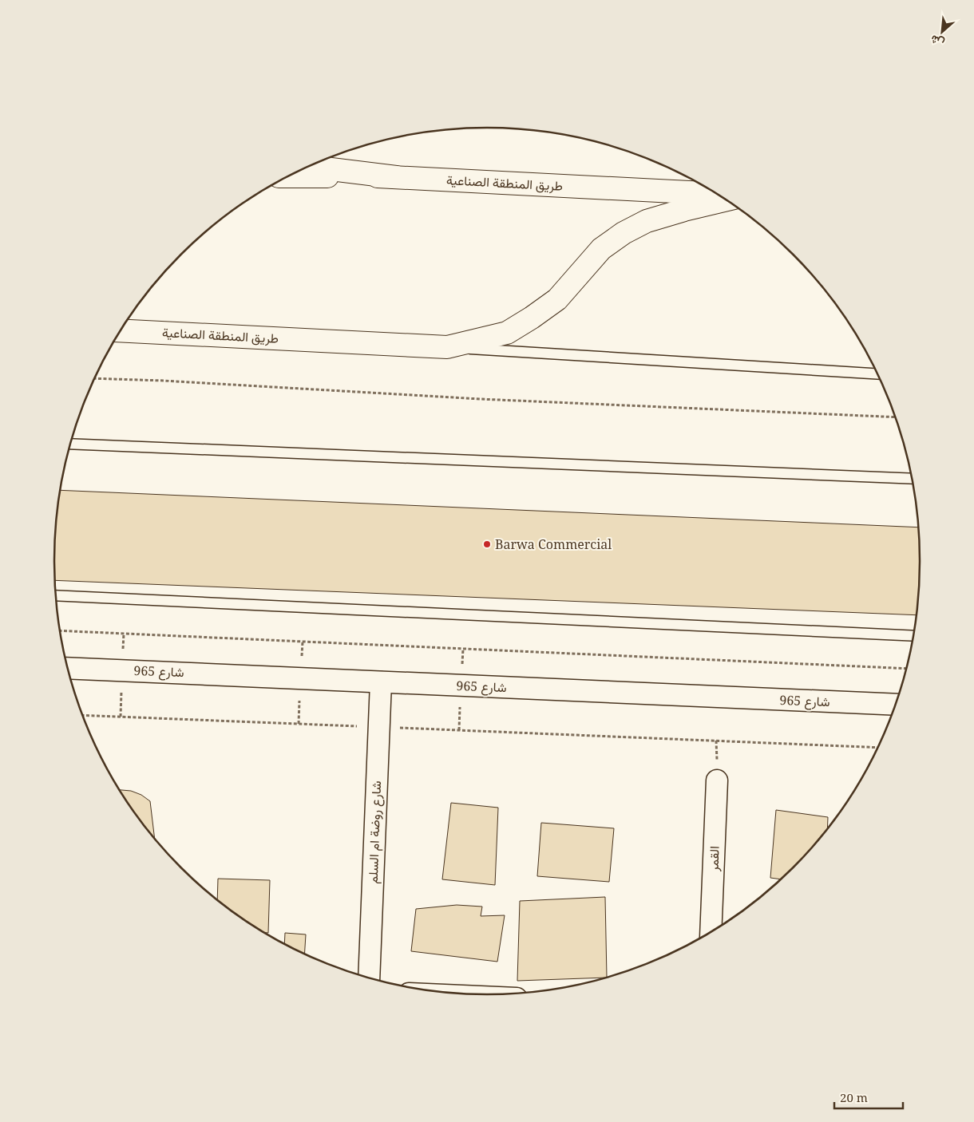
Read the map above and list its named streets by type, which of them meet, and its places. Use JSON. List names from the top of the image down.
{
  "streets": {
    "main road": ["طريق المنطقة الصناعية"],
    "street": ["شارع 965", "شارع روضة ام السلم", "القمر"]
  },
  "crossings": [
    ["شارع 965", "شارع روضة ام السلم"]
  ],
  "places": ["Barwa Commercial"],
  "scale_bar": "20 m",
  "north": "bottom left"
}
